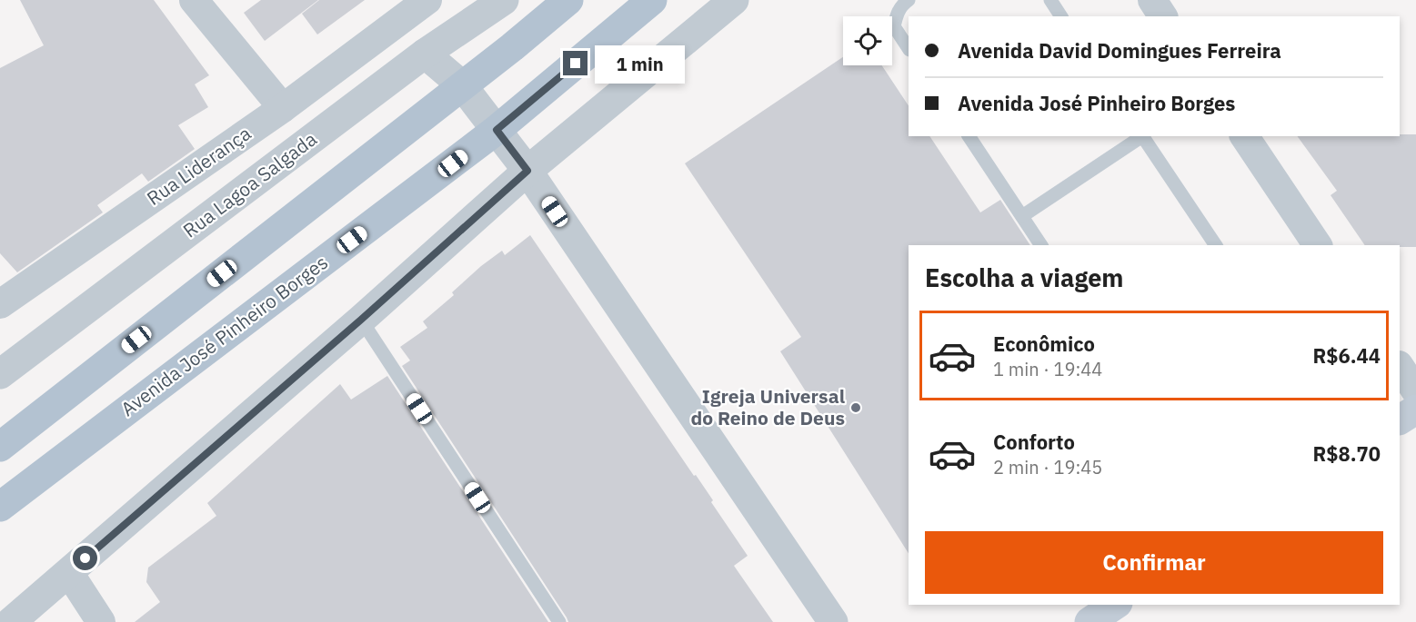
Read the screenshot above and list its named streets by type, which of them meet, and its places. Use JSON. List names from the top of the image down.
{
  "streets": {
    "main road": ["Avenida José Pinheiro Borges"],
    "street": ["Rua Liderança", "Rua Lagoa Salgada"]
  },
  "places": ["Igreja Universal do Reino de Deus"],
  "page": {
    "banner": ["Avenida David Domingues Ferreira", "Avenida José Pinheiro Borges"],
    "bubble": "1 min",
    "heading": "Escolha a viagem",
    "list": [
      {
        "name": "Econômico",
        "note": "1 min · 19:44",
        "value": "R$6.44"
      },
      {
        "name": "Conforto",
        "note": "2 min · 19:45",
        "value": "R$8.70"
      }
    ],
    "buttons": "Confirmar"
  }
}
